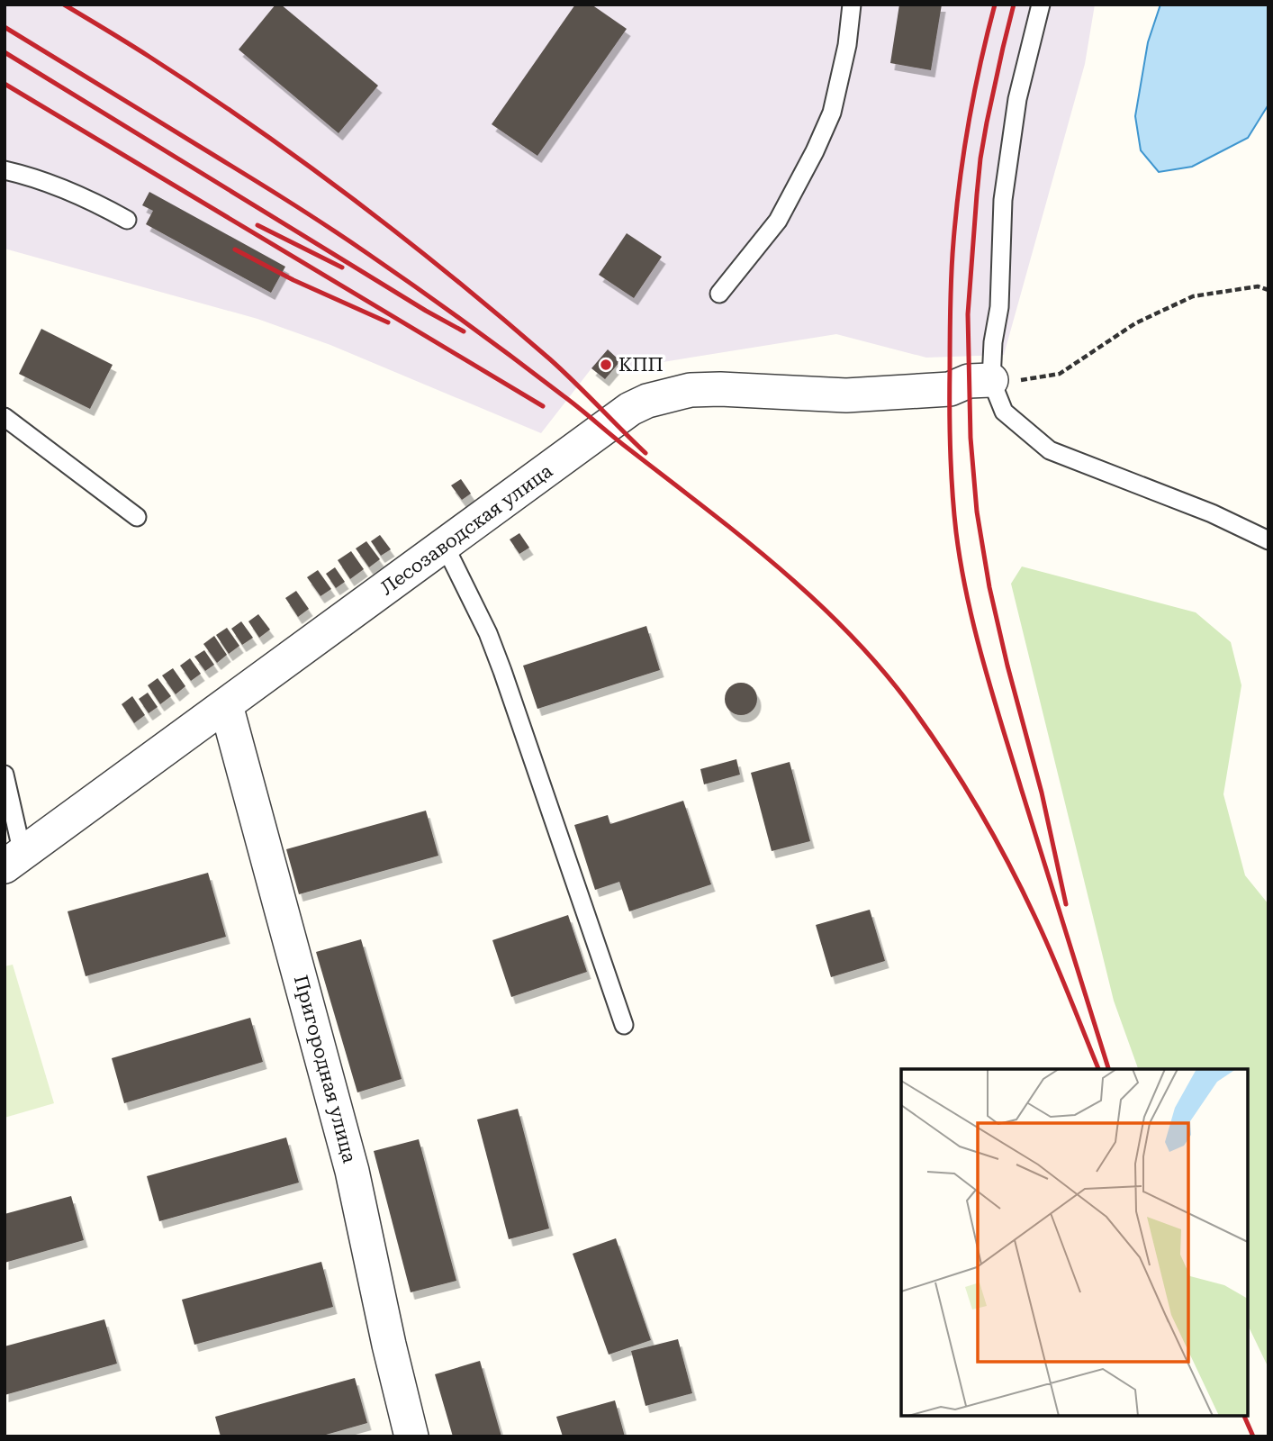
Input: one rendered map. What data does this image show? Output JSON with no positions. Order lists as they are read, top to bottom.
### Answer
{
  "streets": {
    "street": ["Лесозаводская улица", "Пригородная улица"]
  },
  "crossings": [
    ["Лесозаводская улица", "Пригородная улица"]
  ],
  "places": ["КПП"]
}
